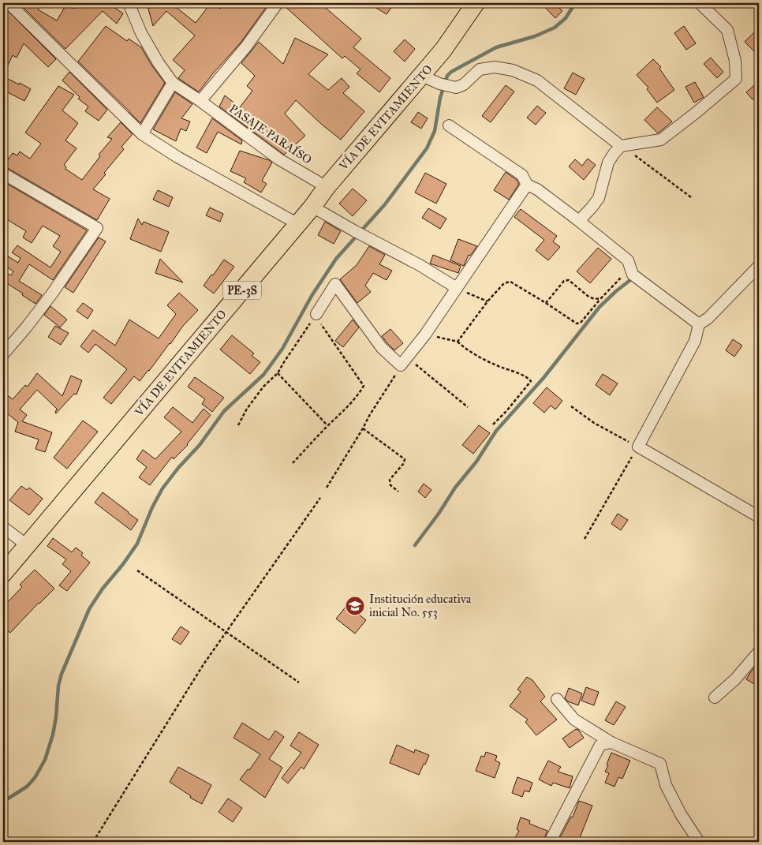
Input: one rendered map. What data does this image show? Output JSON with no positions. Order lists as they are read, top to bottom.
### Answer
{
  "streets": {
    "highway": ["VÍA DE EVITAMIENTO", "PE-3S"],
    "street": ["PASAJE PARAÍSO"]
  },
  "crossings": [
    ["VÍA DE EVITAMIENTO", "PASAJE PARAÍSO"]
  ],
  "places": {
    "school or university": ["Institución educativa inicial No. 553"]
  }
}
